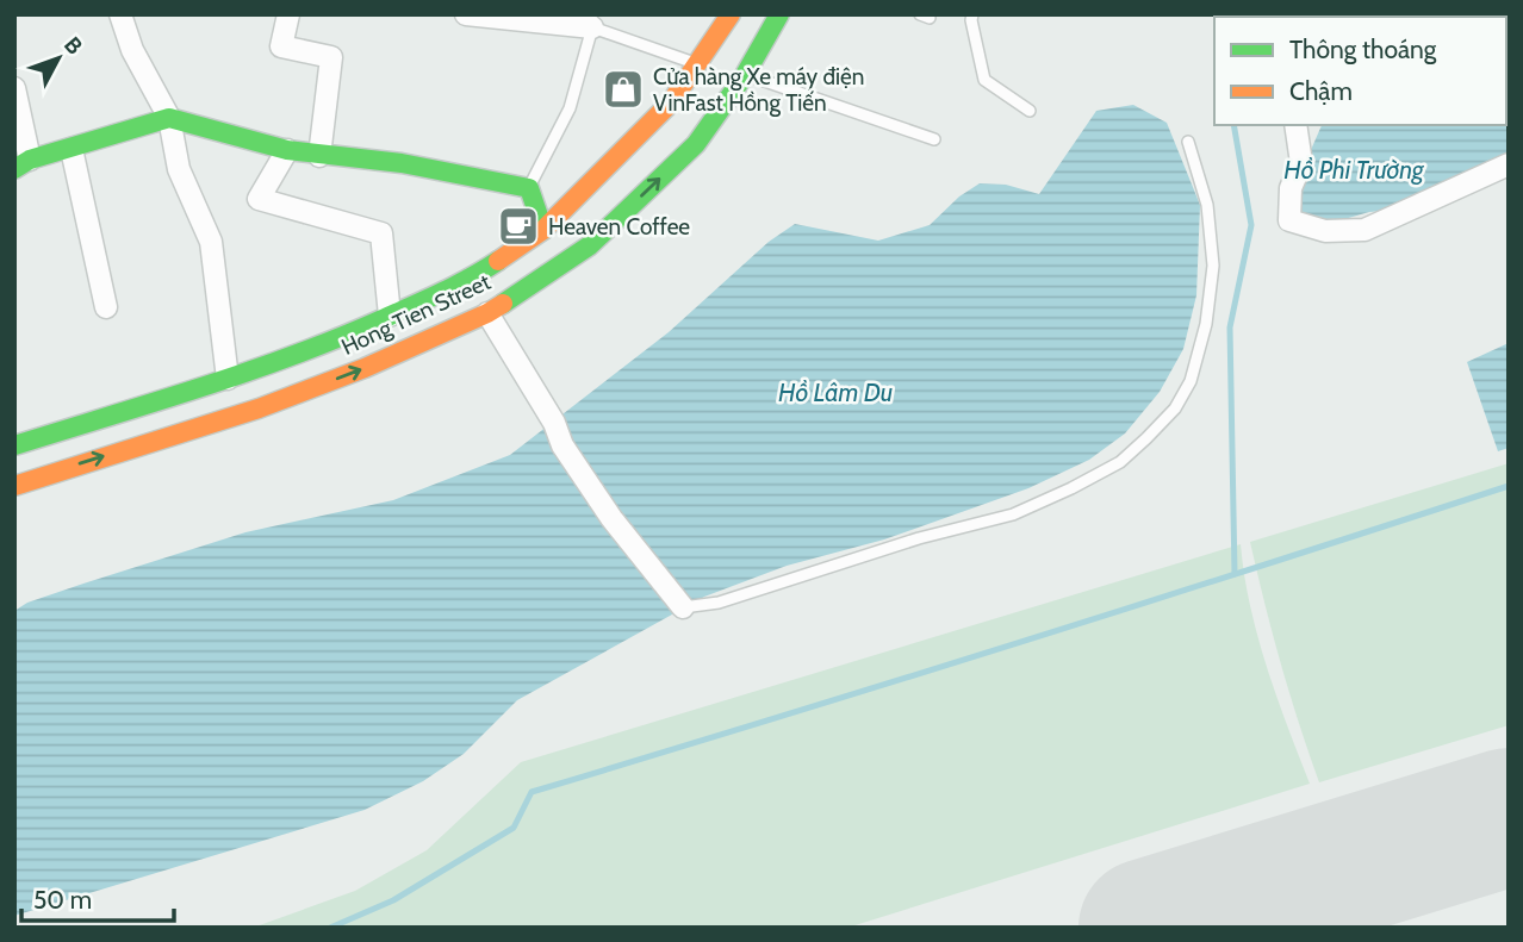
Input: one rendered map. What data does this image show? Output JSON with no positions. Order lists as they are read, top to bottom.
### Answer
{
  "streets": {
    "main road": ["Hong Tien Street"]
  },
  "water": ["Hồ Phi Trường", "Hồ Lâm Du"],
  "places": {
    "shop": ["Cửa hàng Xe máy điện VinFast Hồng Tiến"],
    "cafe": ["Heaven Coffee"]
  },
  "legend": ["Thông thoáng", "Chậm"],
  "scale_bar": "50 m",
  "north": "top right"
}
